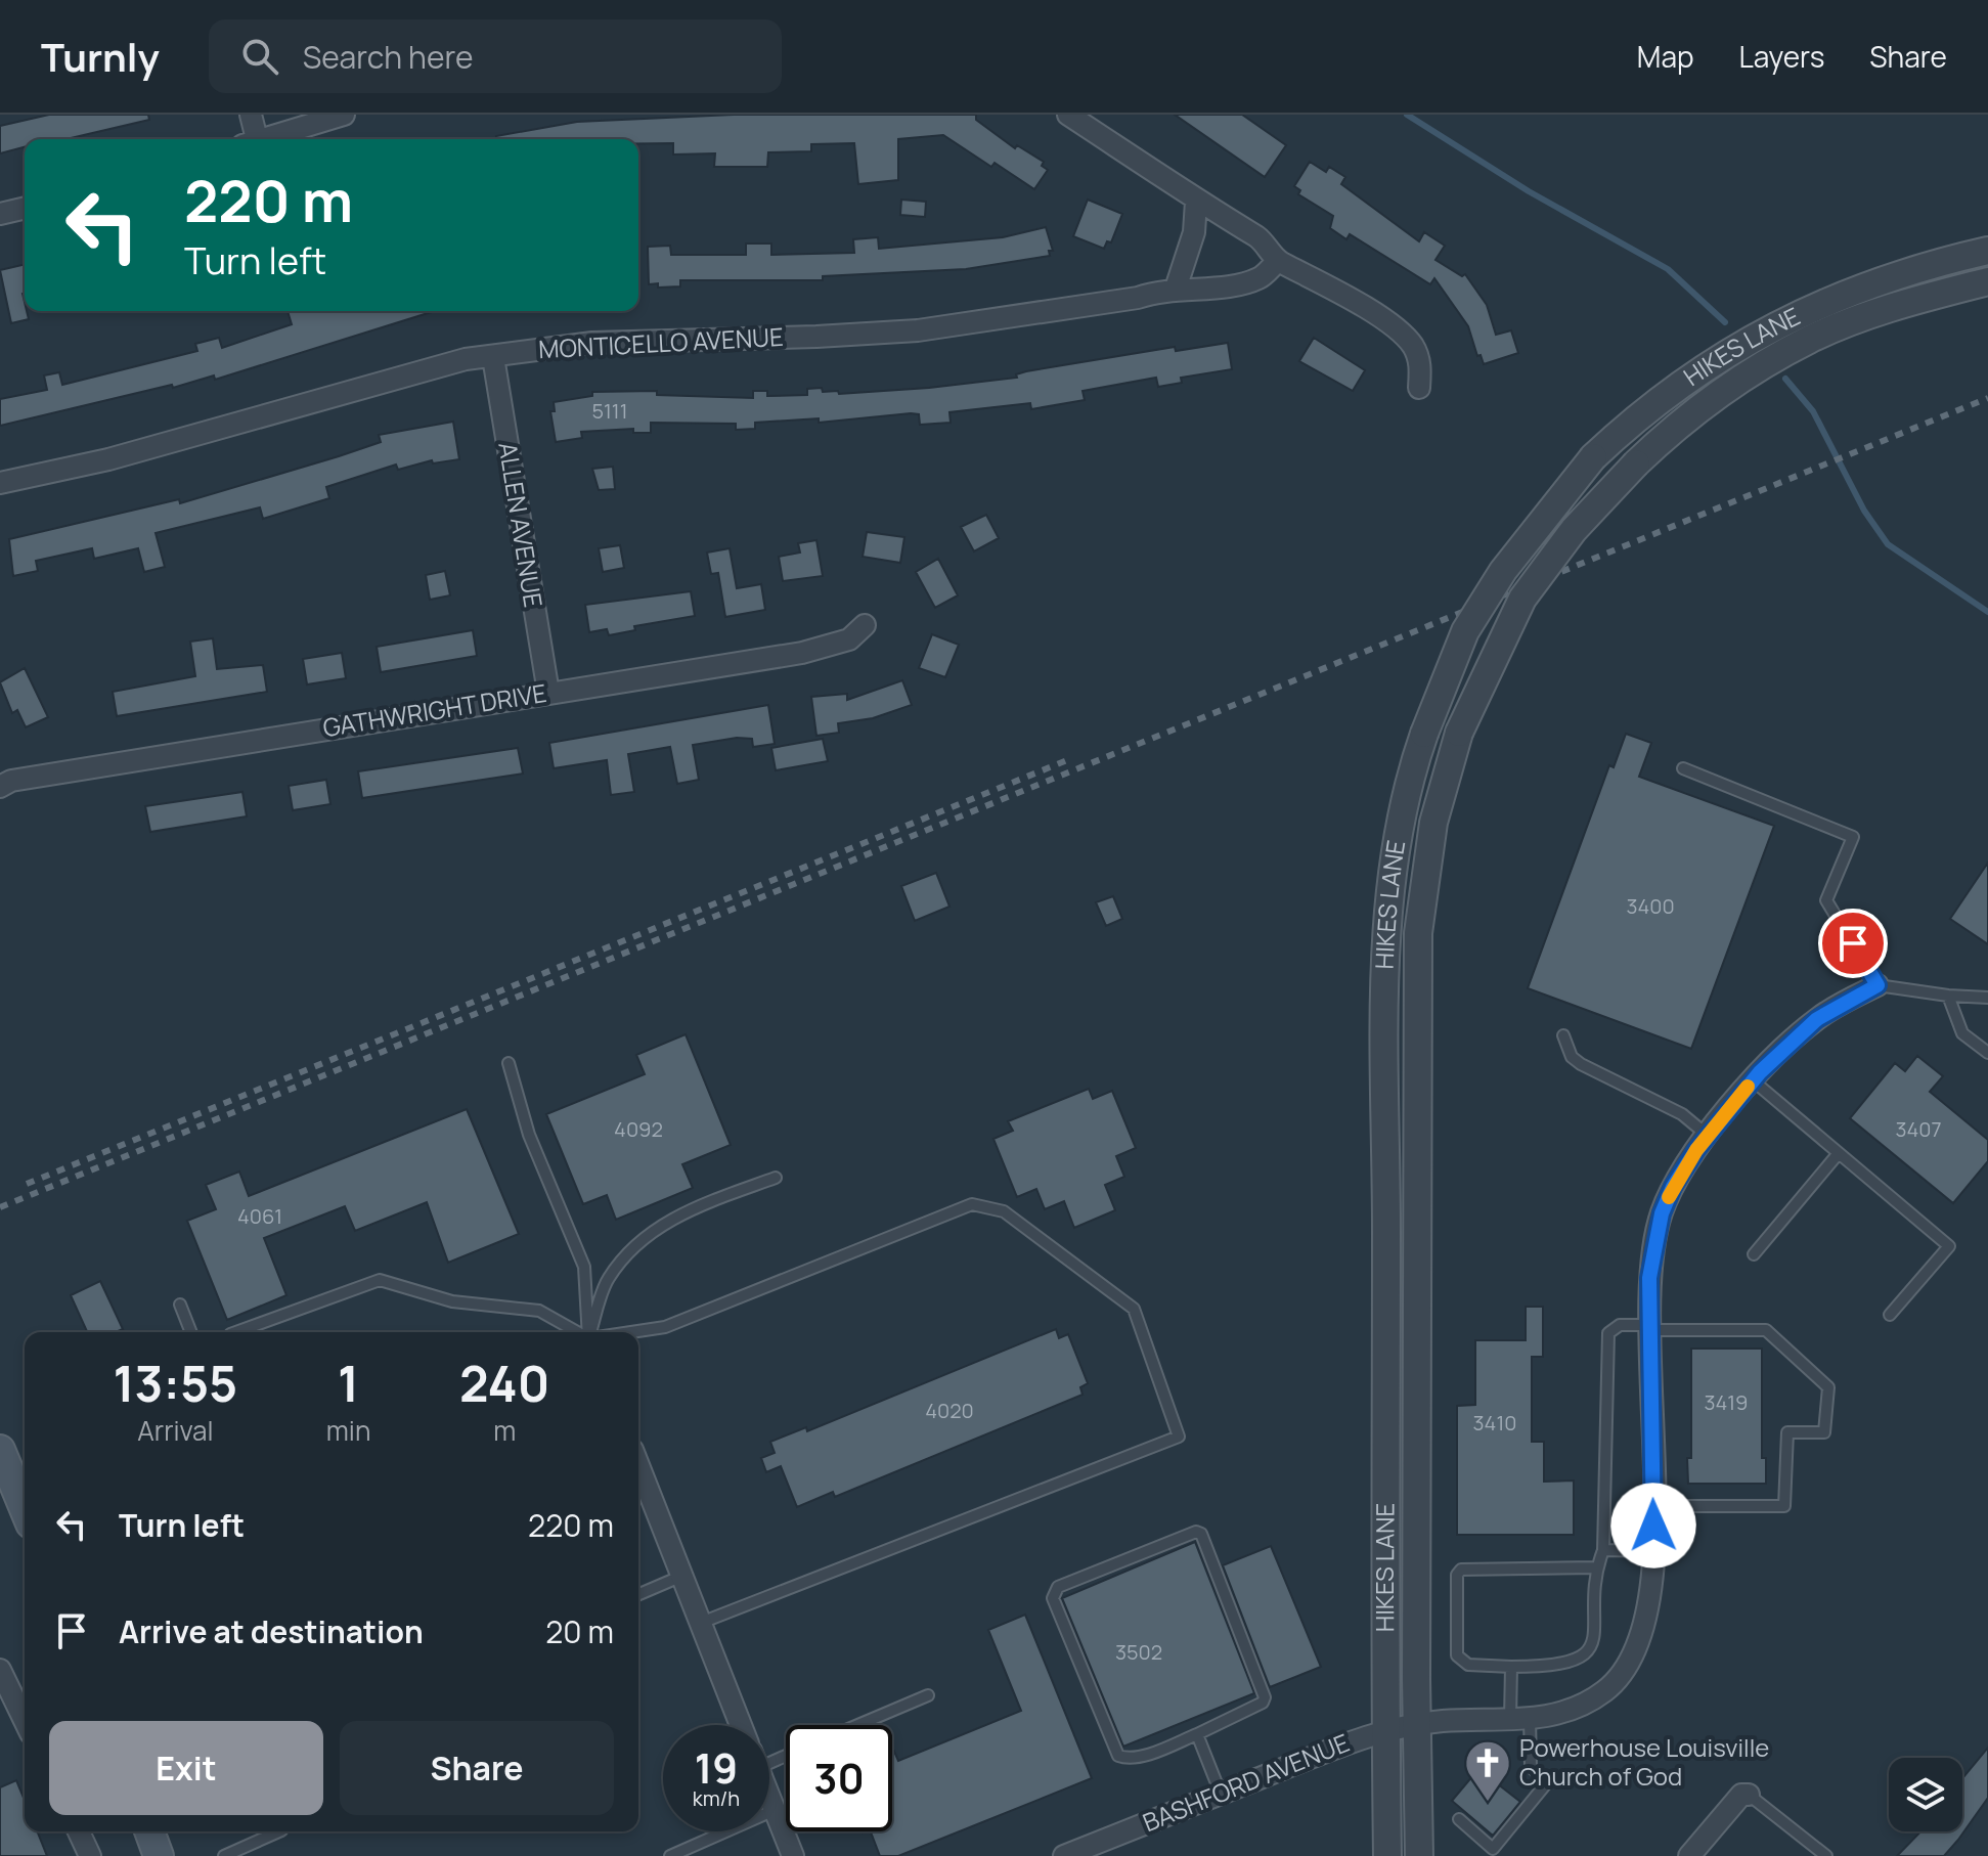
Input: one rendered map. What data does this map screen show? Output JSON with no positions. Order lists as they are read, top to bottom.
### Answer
{
  "streets": {
    "street": [
      "MONTICELLO AVENUE",
      "HIKES LANE",
      "ALLEN AVENUE",
      "GATHWRIGHT DRIVE",
      "BASHFORD AVENUE"
    ]
  },
  "crossings": [
    ["MONTICELLO AVENUE", "ALLEN AVENUE"],
    ["HIKES LANE", "BASHFORD AVENUE"],
    ["ALLEN AVENUE", "GATHWRIGHT DRIVE"]
  ],
  "places": {
    "church": ["Powerhouse Louisville Church of God"]
  },
  "house_numbers": [
    "5111",
    "3400",
    "4092",
    "3407",
    "4061",
    "3419",
    "4020",
    "3410",
    "3502"
  ],
  "page": {
    "header": "Turnly",
    "search": "Search here",
    "nav": ["Map", "Layers", "Share"],
    "turn": ["220 m", "Turn left"],
    "eta": [
      "13:55",
      "Arrival",
      "1",
      "min",
      "240",
      "m"
    ],
    "list": [
      {
        "name": "Turn left",
        "value": "220 m"
      },
      {
        "name": "Arrive at destination",
        "value": "20 m"
      }
    ],
    "buttons": ["Exit", "Share"],
    "speed": "19 km/h",
    "limit": "30"
  }
}
